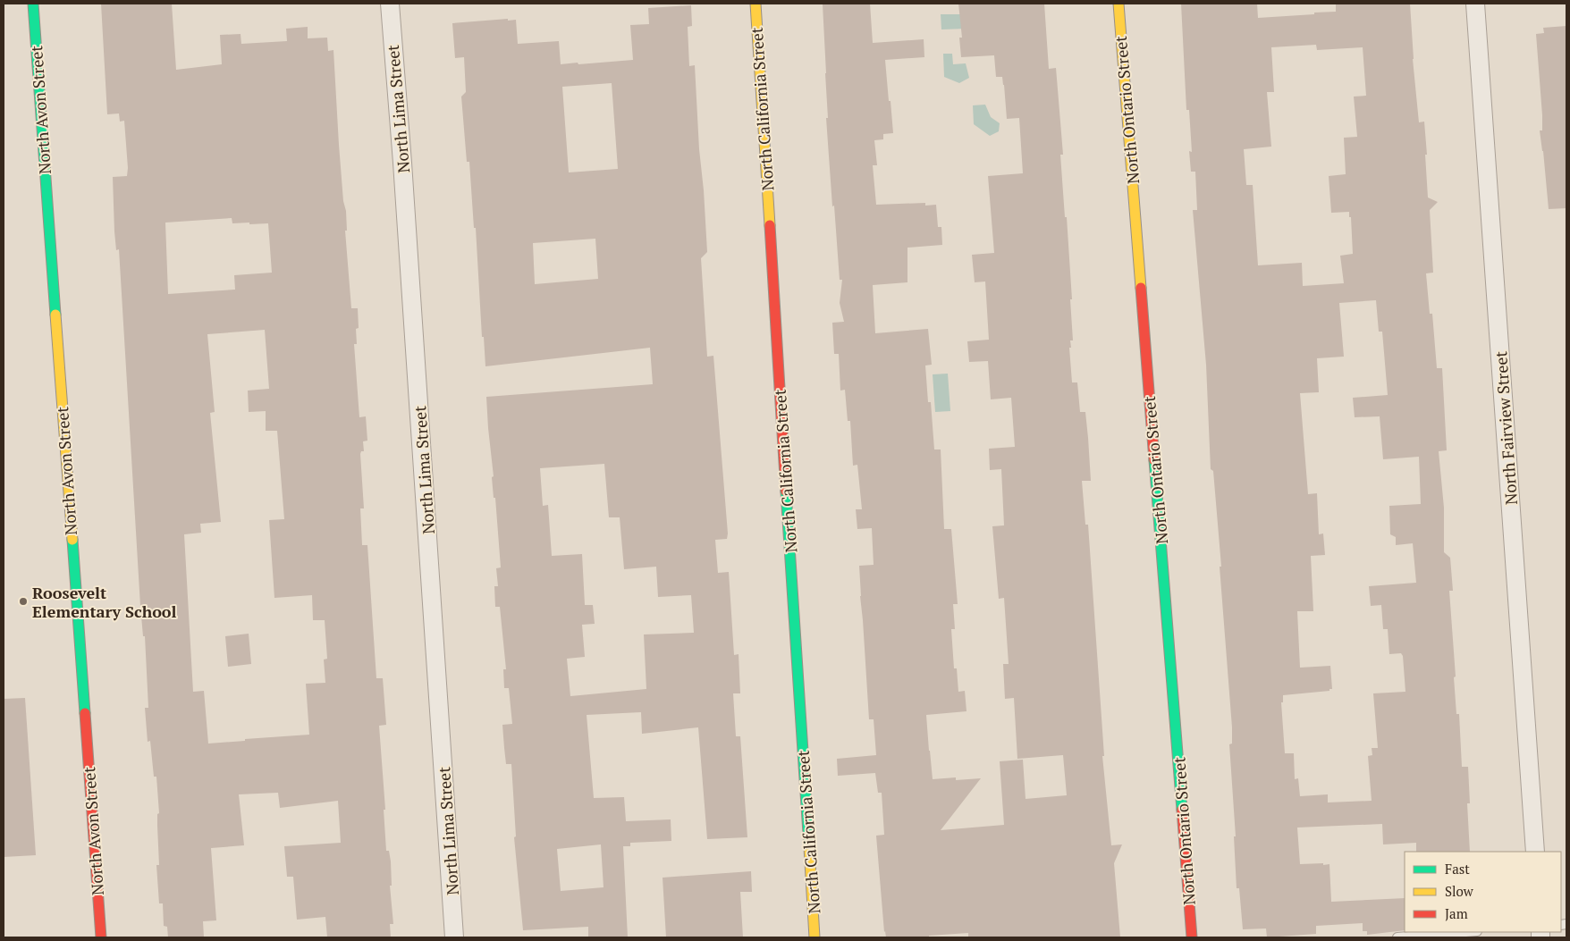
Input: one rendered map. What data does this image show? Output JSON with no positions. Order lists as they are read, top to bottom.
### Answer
{
  "streets": {
    "street": [
      "North Lima Street",
      "North California Street",
      "North Avon Street",
      "North Ontario Street",
      "North Fairview Street"
    ]
  },
  "places": ["Roosevelt Elementary School"],
  "legend": ["Fast", "Slow", "Jam"]
}
